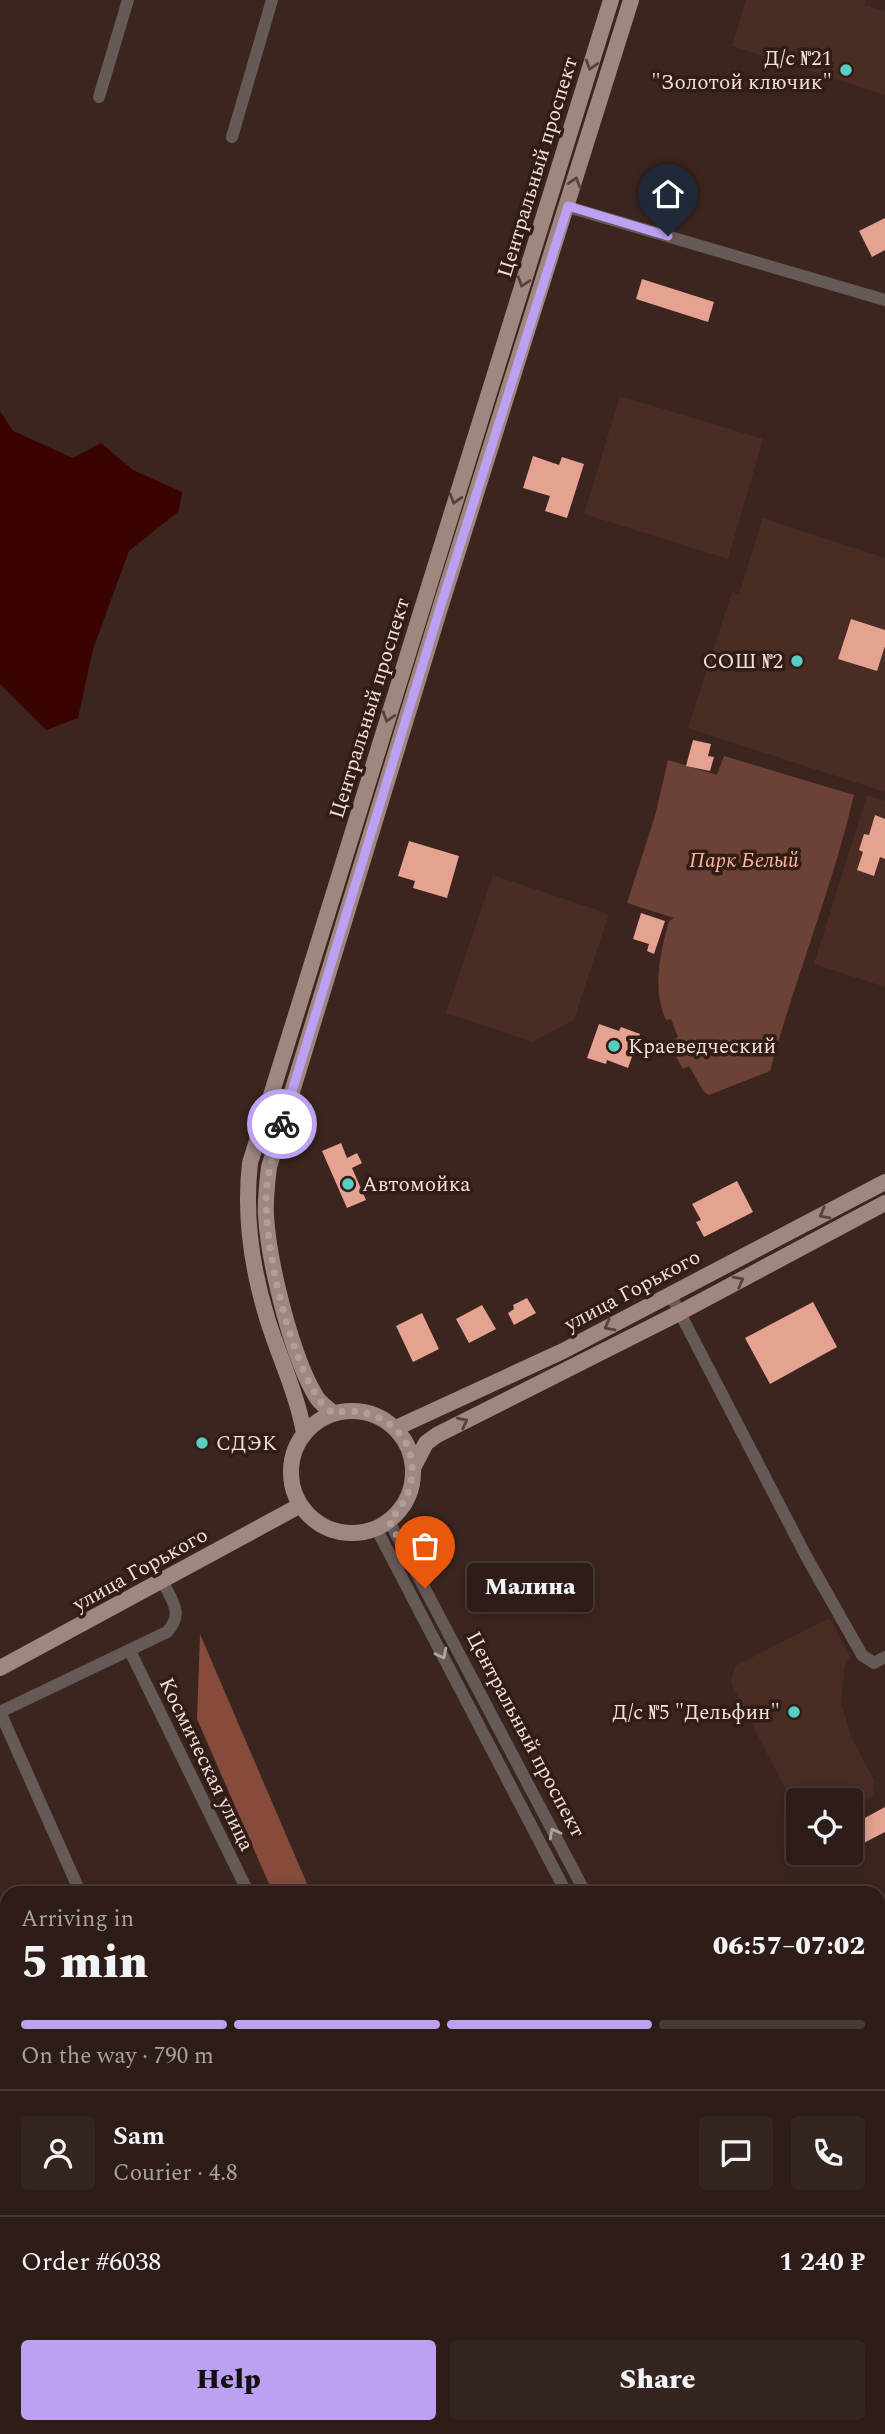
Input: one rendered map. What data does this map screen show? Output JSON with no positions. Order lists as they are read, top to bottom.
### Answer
{
  "streets": {
    "main road": ["Центральный проспект", "улица Горького"],
    "street": ["Космическая улица"]
  },
  "crossings": [
    ["Центральный проспект", "улица Горького"]
  ],
  "parks": ["Парк Белый"],
  "places": [
    "Д/c №21 \"Золотой ключик\"",
    "СОШ №2",
    "Краеведческий",
    "Автомойка",
    "СДЭК",
    "Малина",
    "Д/c №5 \"Дельфин\""
  ],
  "page": {
    "bubble": "Малина",
    "heading": ["5 min", "Arriving in", "06:57–07:02"],
    "panel": [
      "Sam",
      "Courier · 4.8",
      "Order #6038",
      "1 240 ₽"
    ],
    "bar": "On the way · 790 m",
    "buttons": ["Help", "Share"]
  }
}
